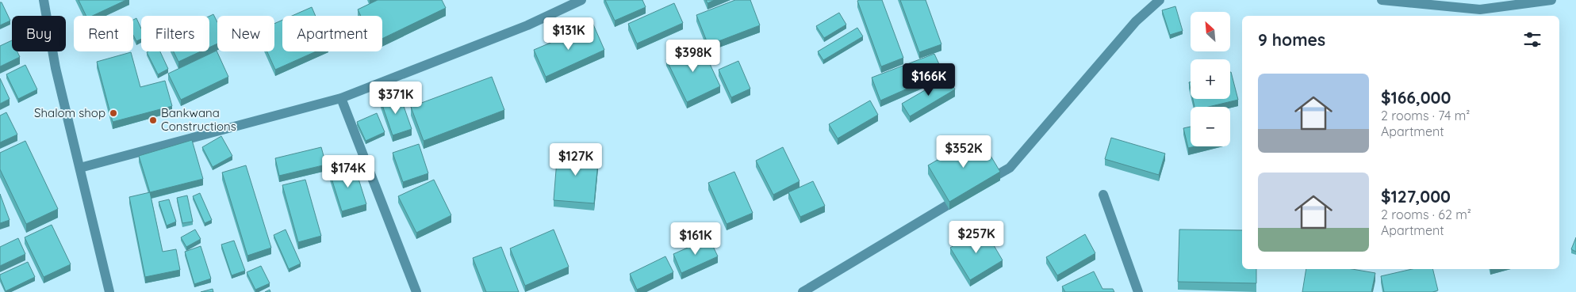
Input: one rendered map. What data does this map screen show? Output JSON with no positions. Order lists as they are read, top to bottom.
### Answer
{
  "places": ["Shalom shop", "Bankwana Constructions"],
  "north": "top left",
  "page": {
    "map_buttons": ["+", "−"],
    "chip": [
      "Buy",
      "Rent",
      "Filters",
      "New",
      "Apartment"
    ],
    "heading": "9 homes",
    "price": [
      "$131K",
      "$398K",
      "$166K",
      "$371K",
      "$352K",
      "$127K",
      "$174K",
      "$257K",
      "$161K"
    ],
    "list": [
      {
        "name": "$166,000",
        "note": "2 rooms · 74 m² · Apartment"
      },
      {
        "name": "$127,000",
        "note": "2 rooms · 62 m² · Apartment"
      }
    ]
  }
}
